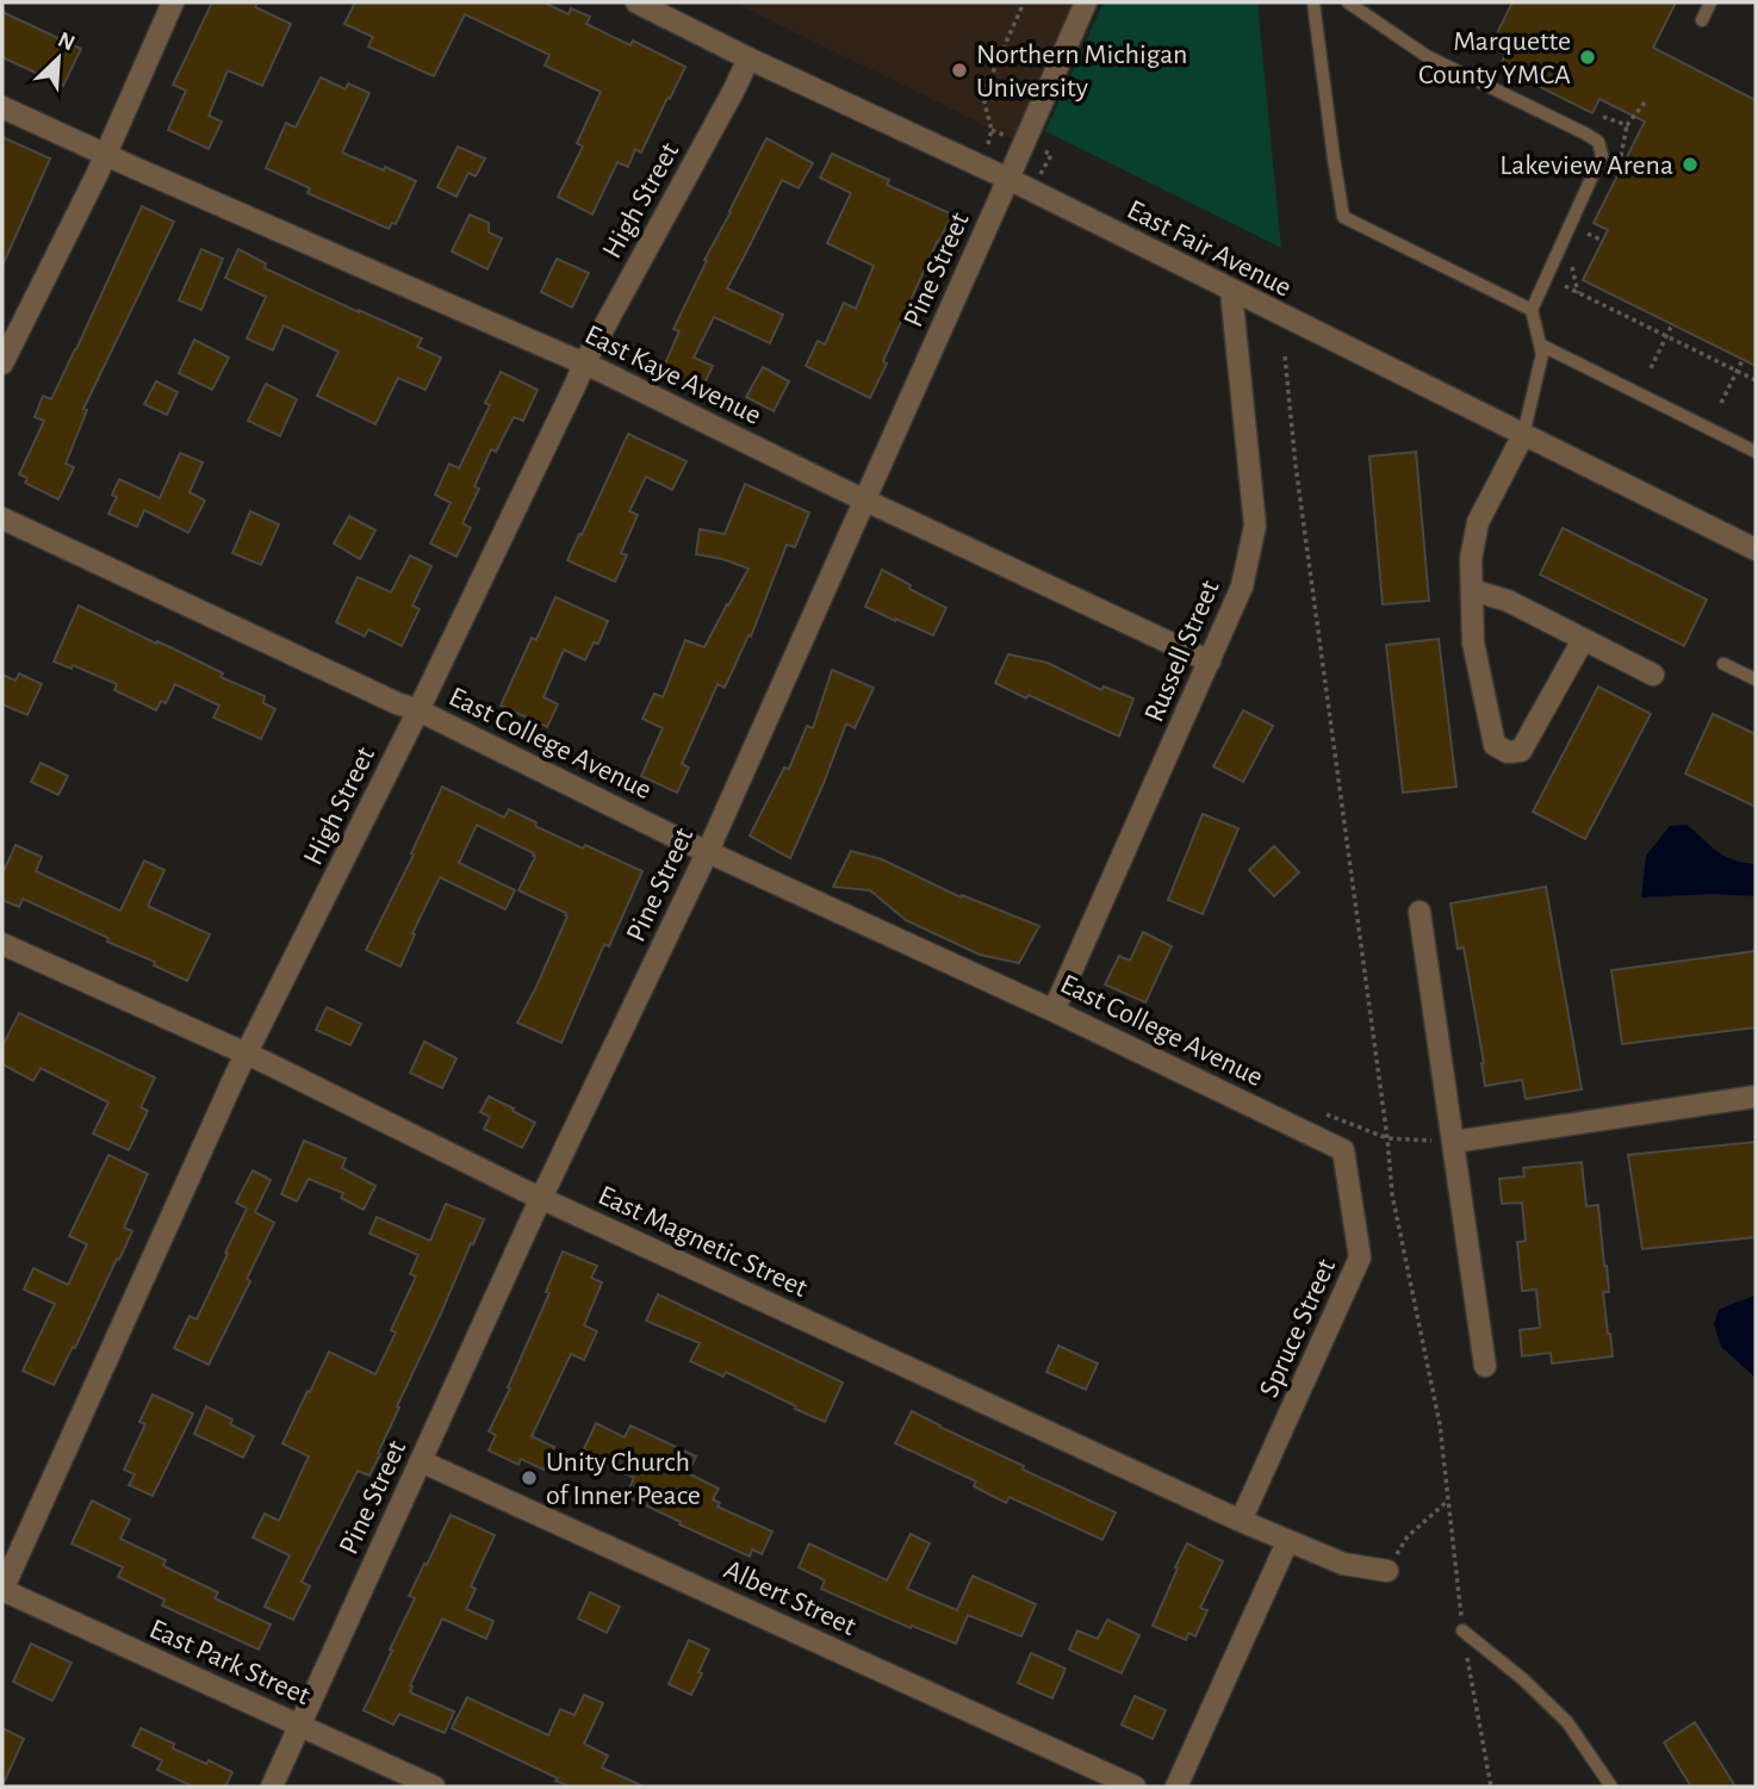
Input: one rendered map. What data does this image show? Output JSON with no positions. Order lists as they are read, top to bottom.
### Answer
{
  "streets": {
    "street": [
      "High Street",
      "East Fair Avenue",
      "Pine Street",
      "East Kaye Avenue",
      "Russell Street",
      "East College Avenue",
      "East Magnetic Street",
      "Spruce Street",
      "Albert Street",
      "East Park Street"
    ]
  },
  "crossings": [
    ["High Street", "East Fair Avenue"],
    ["High Street", "East Kaye Avenue"],
    ["High Street", "East College Avenue"],
    ["High Street", "East Magnetic Street"],
    ["High Street", "East Park Street"],
    ["East Fair Avenue", "Pine Street"],
    ["East Fair Avenue", "Russell Street"],
    ["Pine Street", "East Kaye Avenue"],
    ["Pine Street", "East College Avenue"],
    ["Pine Street", "East Magnetic Street"],
    ["Pine Street", "Albert Street"],
    ["Pine Street", "East Park Street"],
    ["East Kaye Avenue", "Russell Street"],
    ["Russell Street", "East College Avenue"],
    ["East College Avenue", "Spruce Street"],
    ["East Magnetic Street", "Spruce Street"]
  ],
  "places": [
    "Marquette County YMCA",
    "Northern Michigan University",
    "Lakeview Arena",
    "Unity Church of Inner Peace"
  ],
  "north": "top right"
}
